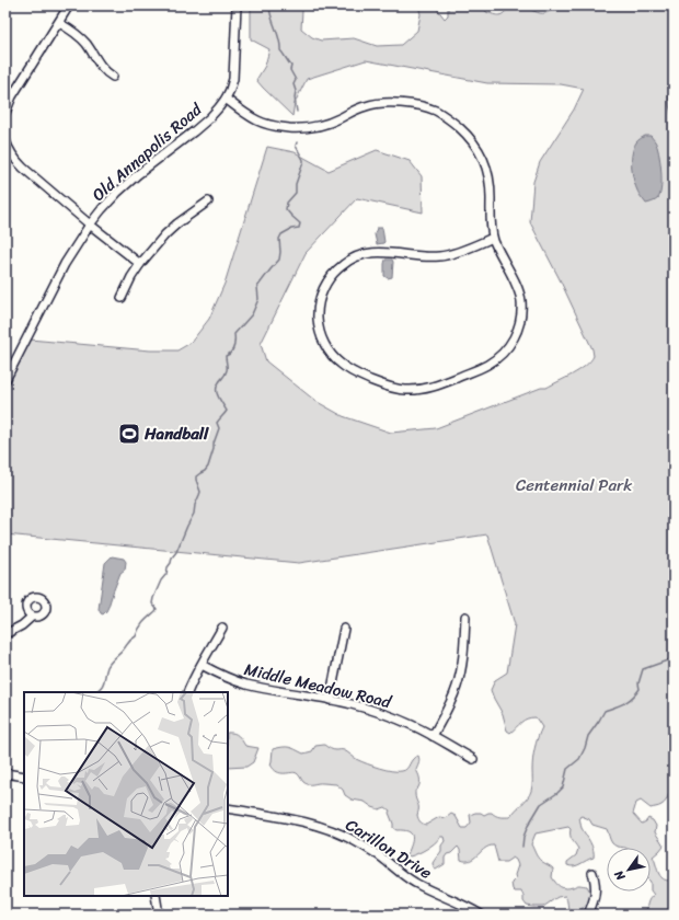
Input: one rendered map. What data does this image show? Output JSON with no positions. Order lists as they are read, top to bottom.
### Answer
{
  "streets": {
    "street": ["Old Annapolis Road", "Middle Meadow Road", "Carillon Drive"]
  },
  "parks": ["Centennial Park"],
  "places": {
    "sports": ["Handball"]
  },
  "north": "bottom left"
}
